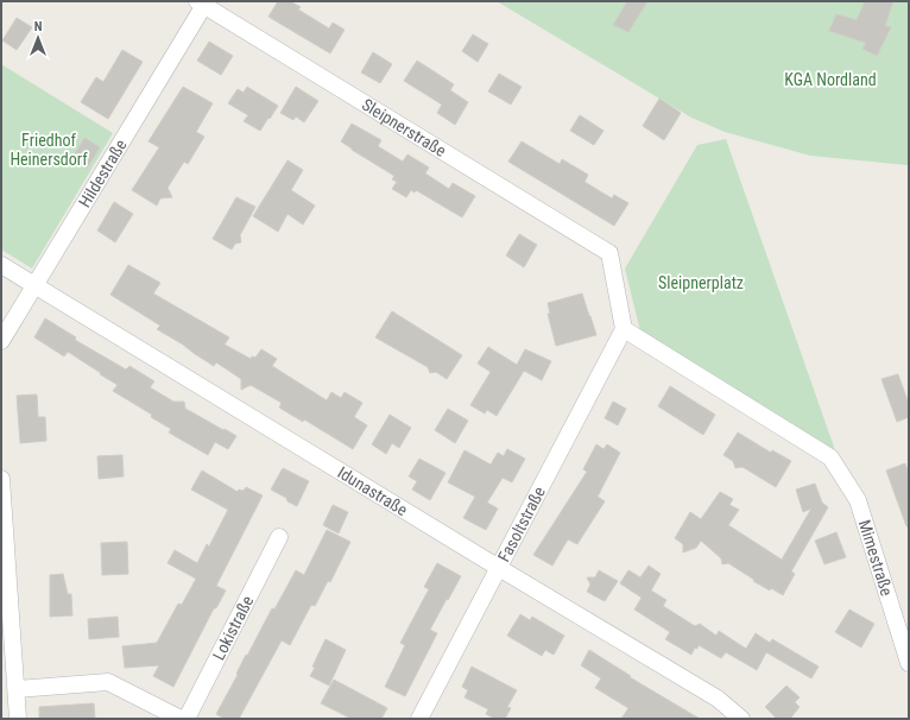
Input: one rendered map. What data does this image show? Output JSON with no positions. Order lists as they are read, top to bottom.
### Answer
{
  "streets": {
    "street": [
      "Sleipnerstraße",
      "Hildestraße",
      "Idunastraße",
      "Fasoltstraße",
      "Mimestraße",
      "Lokistraße"
    ]
  },
  "crossings": [
    ["Sleipnerstraße", "Hildestraße"],
    ["Sleipnerstraße", "Fasoltstraße"],
    ["Sleipnerstraße", "Mimestraße"],
    ["Hildestraße", "Idunastraße"],
    ["Idunastraße", "Fasoltstraße"],
    ["Fasoltstraße", "Mimestraße"]
  ],
  "parks": ["KGA Nordland", "Friedhof Heinersdorf", "Sleipnerplatz"],
  "north": "top"
}
